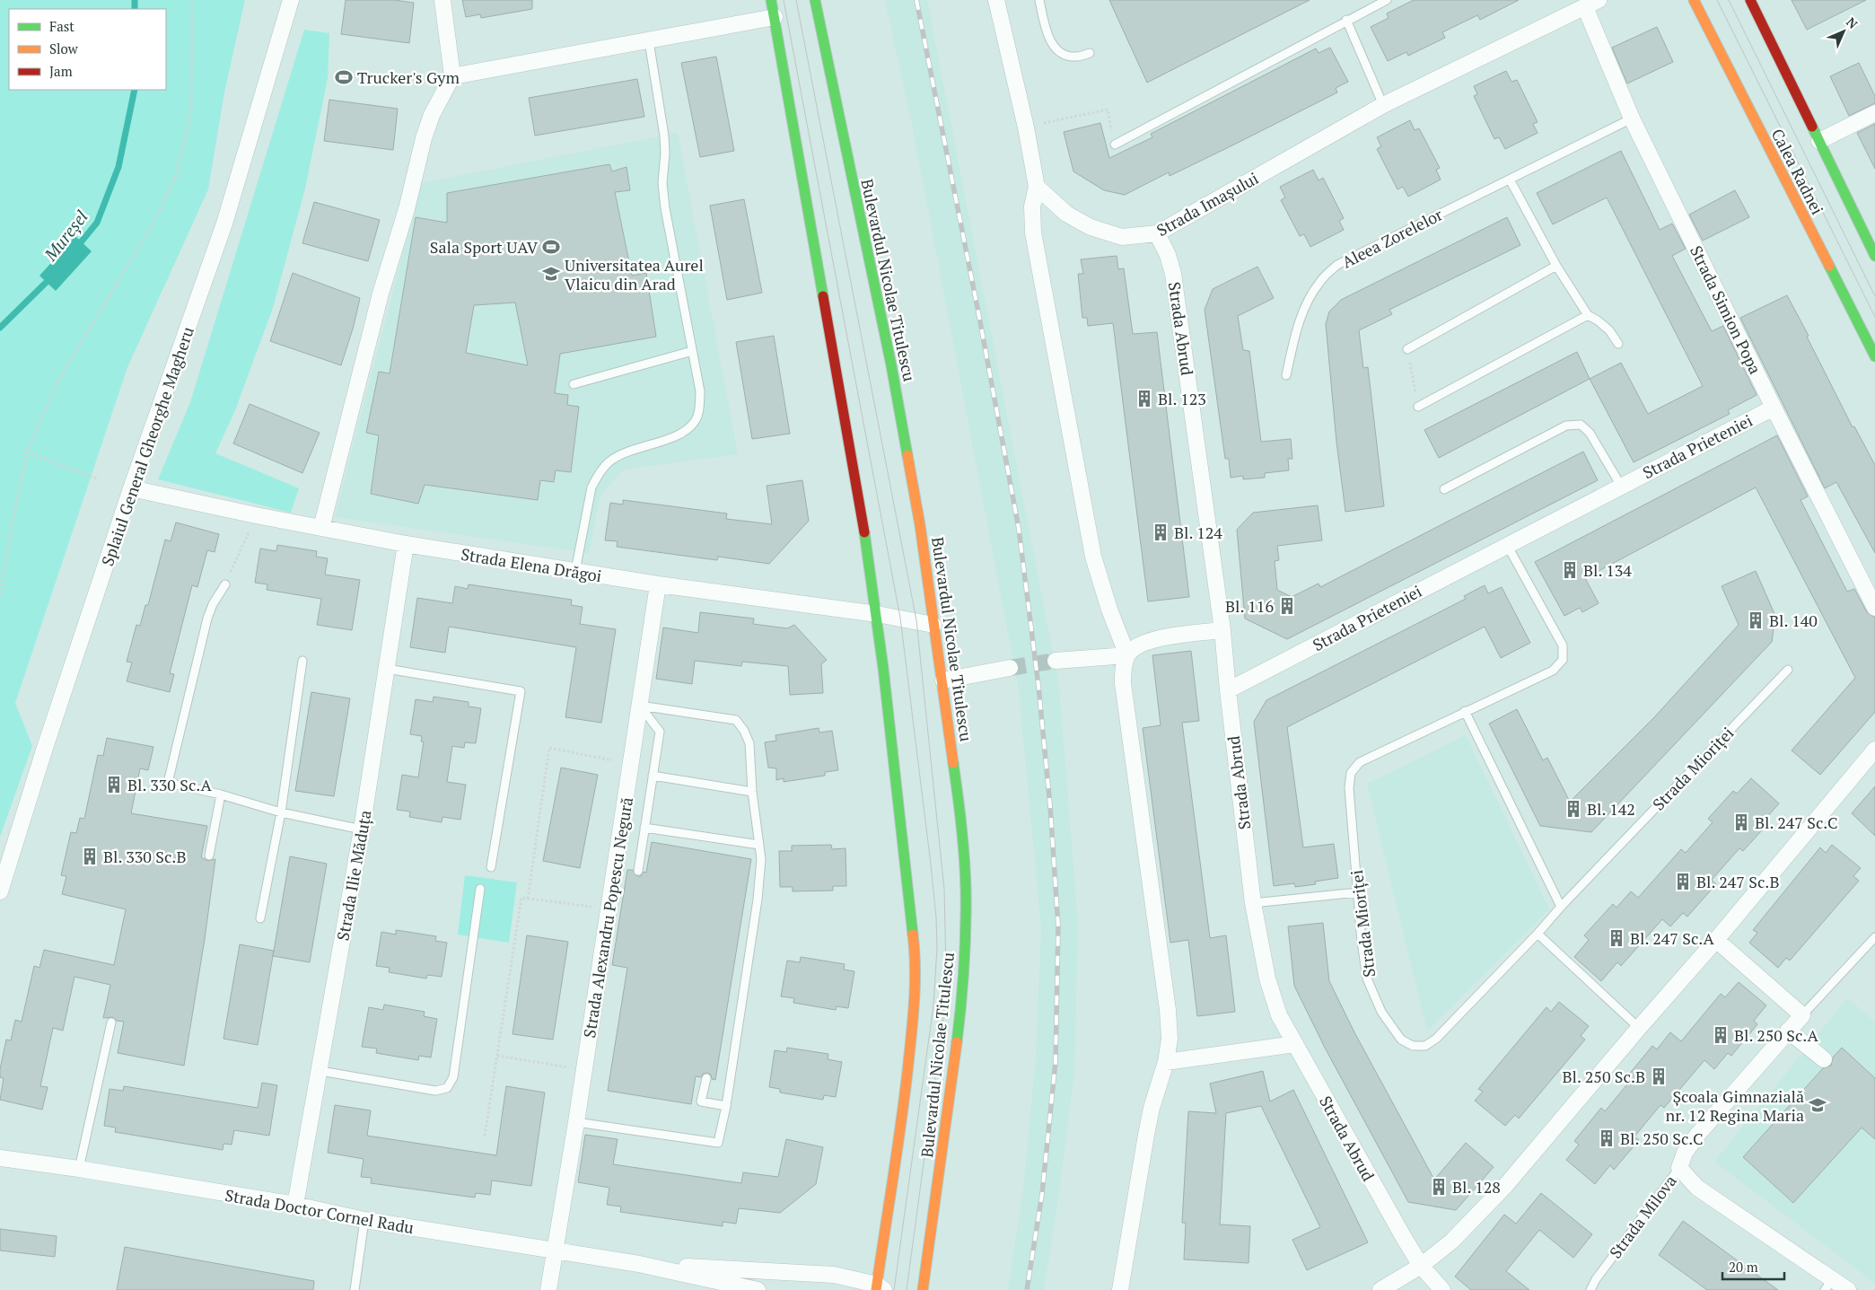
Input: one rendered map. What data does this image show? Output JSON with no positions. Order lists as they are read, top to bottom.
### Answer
{
  "streets": {
    "main road": ["Calea Radnei", "Bulevardul Nicolae Titulescu"],
    "street": [
      "Strada Imașului",
      "Strada Simion Popa",
      "Strada Abrud",
      "Splaiul General Gheorghe Magheru",
      "Strada Prieteniei",
      "Strada Elena Drăgoi",
      "Strada Ilie Măduța",
      "Strada Alexandru Popescu Negură",
      "Strada Doctor Cornel Radu",
      "Strada Milova"
    ],
    "lane": ["Aleea Zorelelor", "Strada Mioriței"]
  },
  "crossings": [
    ["Strada Imașului", "Strada Simion Popa"],
    ["Strada Imașului", "Strada Abrud"],
    ["Aleea Zorelelor", "Strada Simion Popa"],
    ["Bulevardul Nicolae Titulescu", "Strada Elena Drăgoi"],
    ["Bulevardul Nicolae Titulescu", "Strada Doctor Cornel Radu"],
    ["Strada Simion Popa", "Strada Prieteniei"],
    ["Strada Abrud", "Strada Prieteniei"],
    ["Splaiul General Gheorghe Magheru", "Strada Elena Drăgoi"],
    ["Strada Prieteniei", "Strada Mioriței"],
    ["Strada Elena Drăgoi", "Strada Ilie Măduța"],
    ["Strada Elena Drăgoi", "Strada Alexandru Popescu Negură"],
    ["Strada Ilie Măduța", "Strada Doctor Cornel Radu"],
    ["Strada Alexandru Popescu Negură", "Strada Doctor Cornel Radu"]
  ],
  "water": ["Mureșel"],
  "places": {
    "sports": ["Trucker's Gym", "Sala Sport UAV"],
    "school or university": ["Universitatea Aurel Vlaicu din Arad", "Școala Gimnazială nr. 12 Regina Maria"],
    "building": [
      "Bl. 123",
      "Bl. 124",
      "Bl. 134",
      "Bl. 116",
      "Bl. 140",
      "Bl. 330 Sc.A",
      "Bl. 142",
      "Bl. 247 Sc.C",
      "Bl. 330 Sc.B",
      "Bl. 247 Sc.B",
      "Bl. 247 Sc.A",
      "Bl. 250 Sc.A",
      "Bl. 250 Sc.B",
      "Bl. 250 Sc.C",
      "Bl. 128"
    ]
  },
  "legend": ["Fast", "Slow", "Jam"],
  "scale_bar": "20 m",
  "north": "top right"
}
